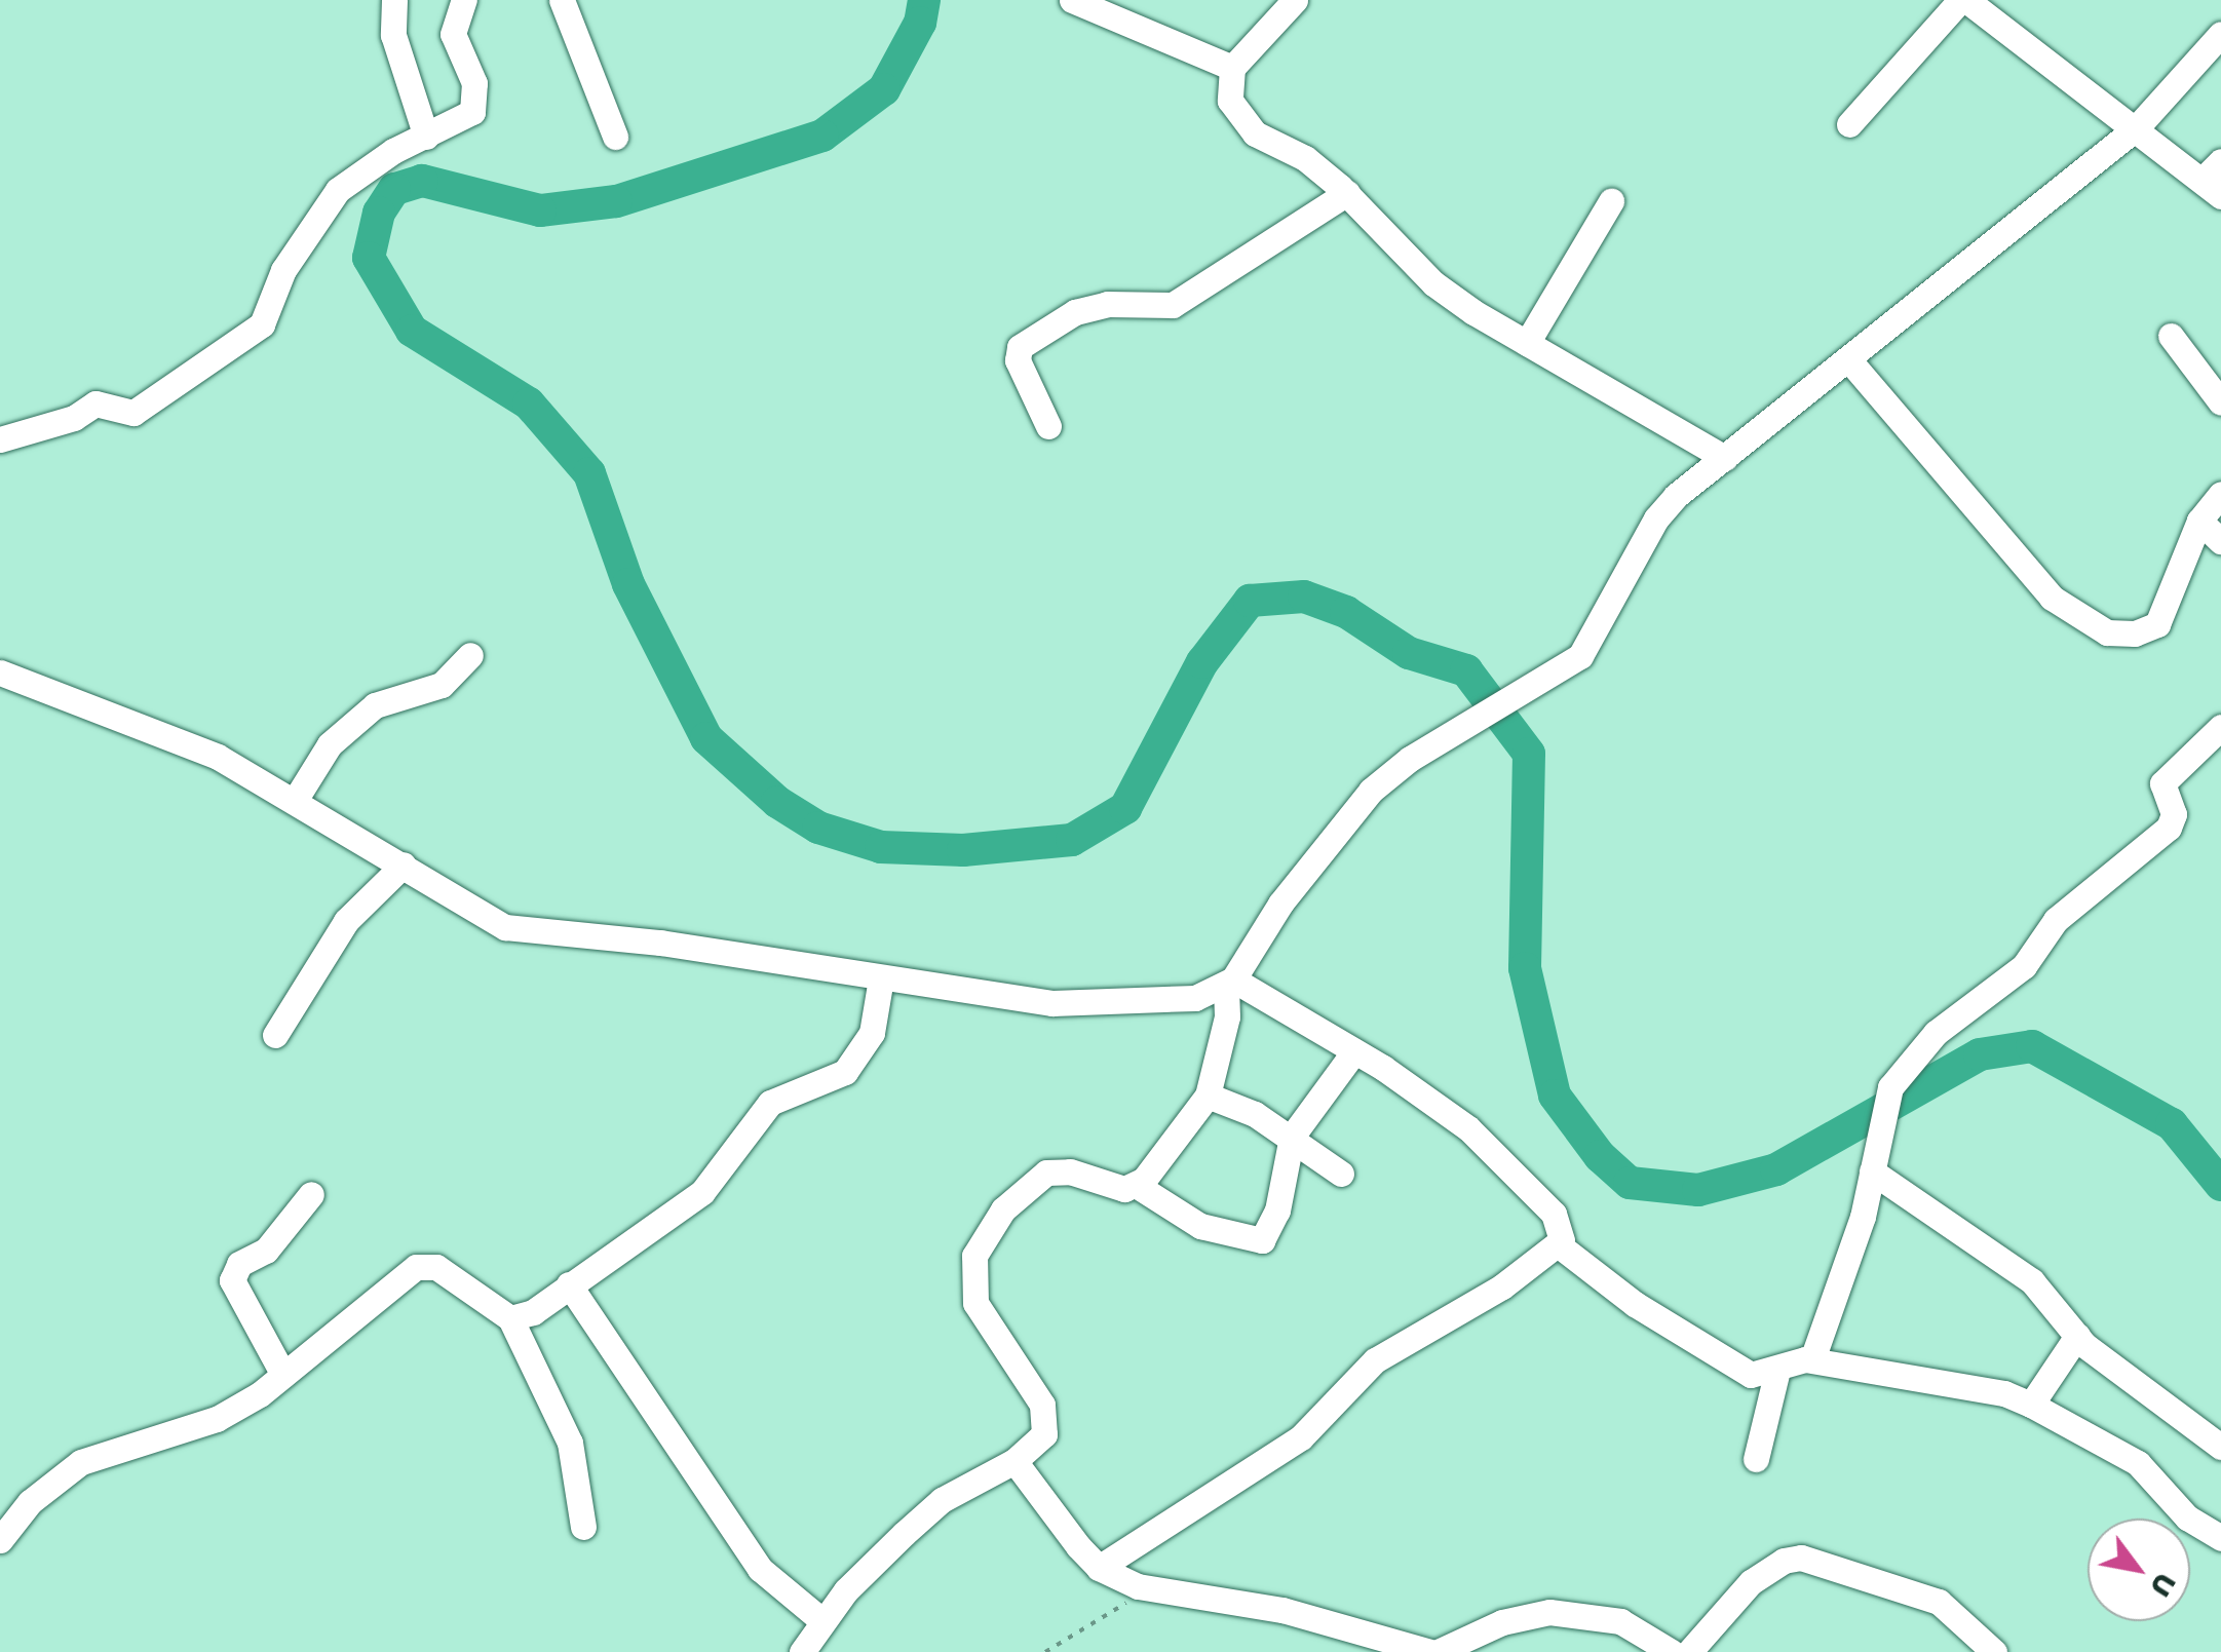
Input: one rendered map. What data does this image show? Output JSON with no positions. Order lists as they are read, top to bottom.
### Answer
{
  "north": "bottom right"
}
